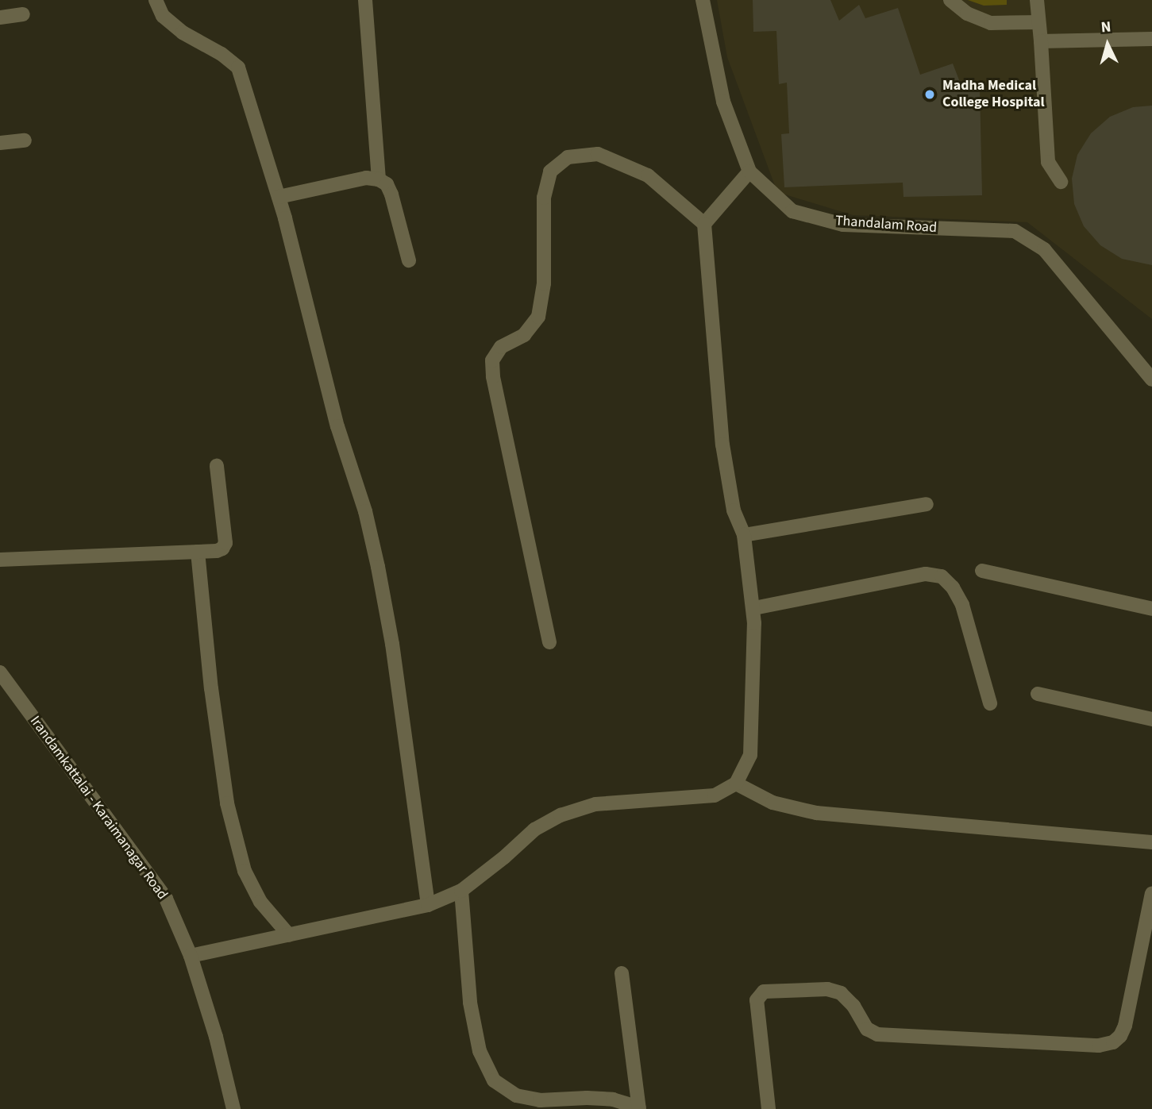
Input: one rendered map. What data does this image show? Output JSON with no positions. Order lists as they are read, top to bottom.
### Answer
{
  "streets": {
    "street": ["Thandalam Road", "Irandamkattalai - Karaimanagar Road"]
  },
  "places": ["Madha Medical College Hospital"],
  "north": "top"
}
